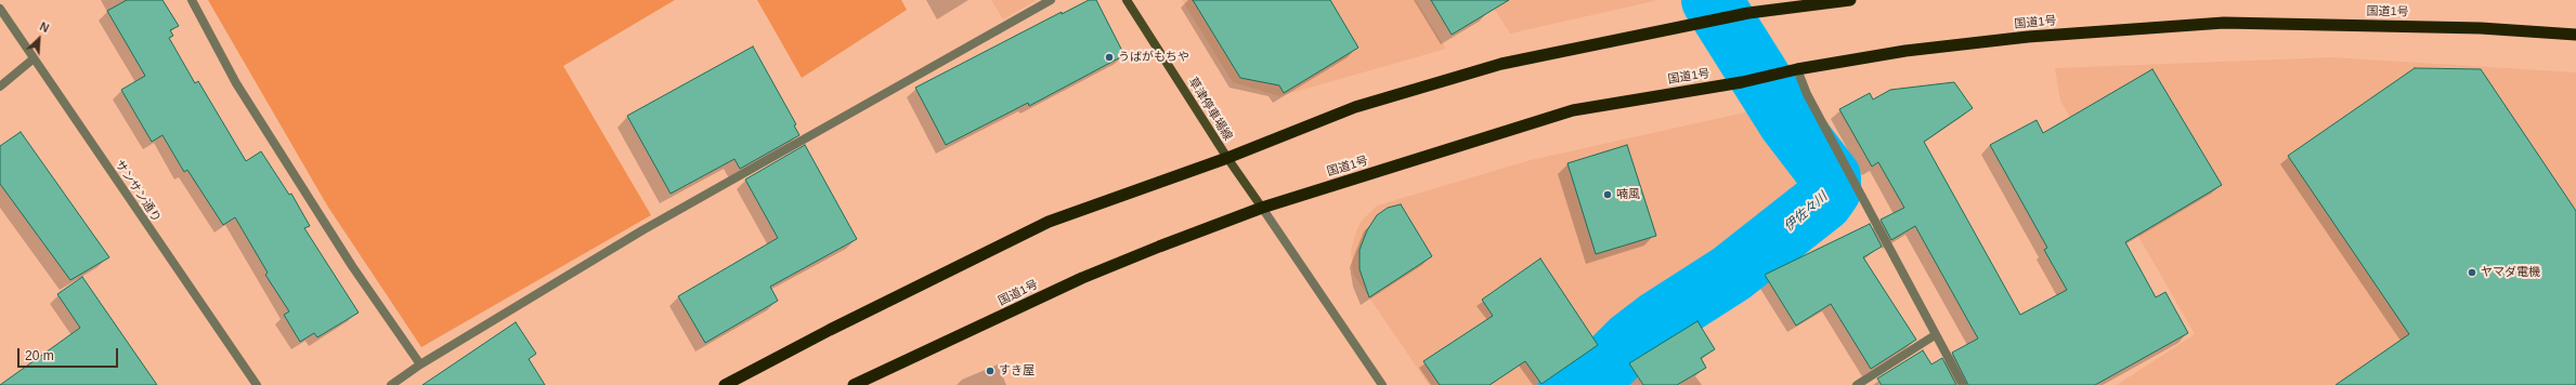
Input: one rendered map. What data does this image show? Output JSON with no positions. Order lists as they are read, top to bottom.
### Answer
{
  "streets": {
    "highway": ["国道1号"],
    "main road": ["草津停車場線"],
    "street": ["サンサン通り"]
  },
  "crossings": [
    ["国道1号", "草津停車場線"]
  ],
  "water": ["伊佐々川"],
  "places": [
    "うばがもちや",
    "喃風",
    "ヤマダ電機",
    "すき屋"
  ],
  "scale_bar": "20 m",
  "north": "top right"
}
